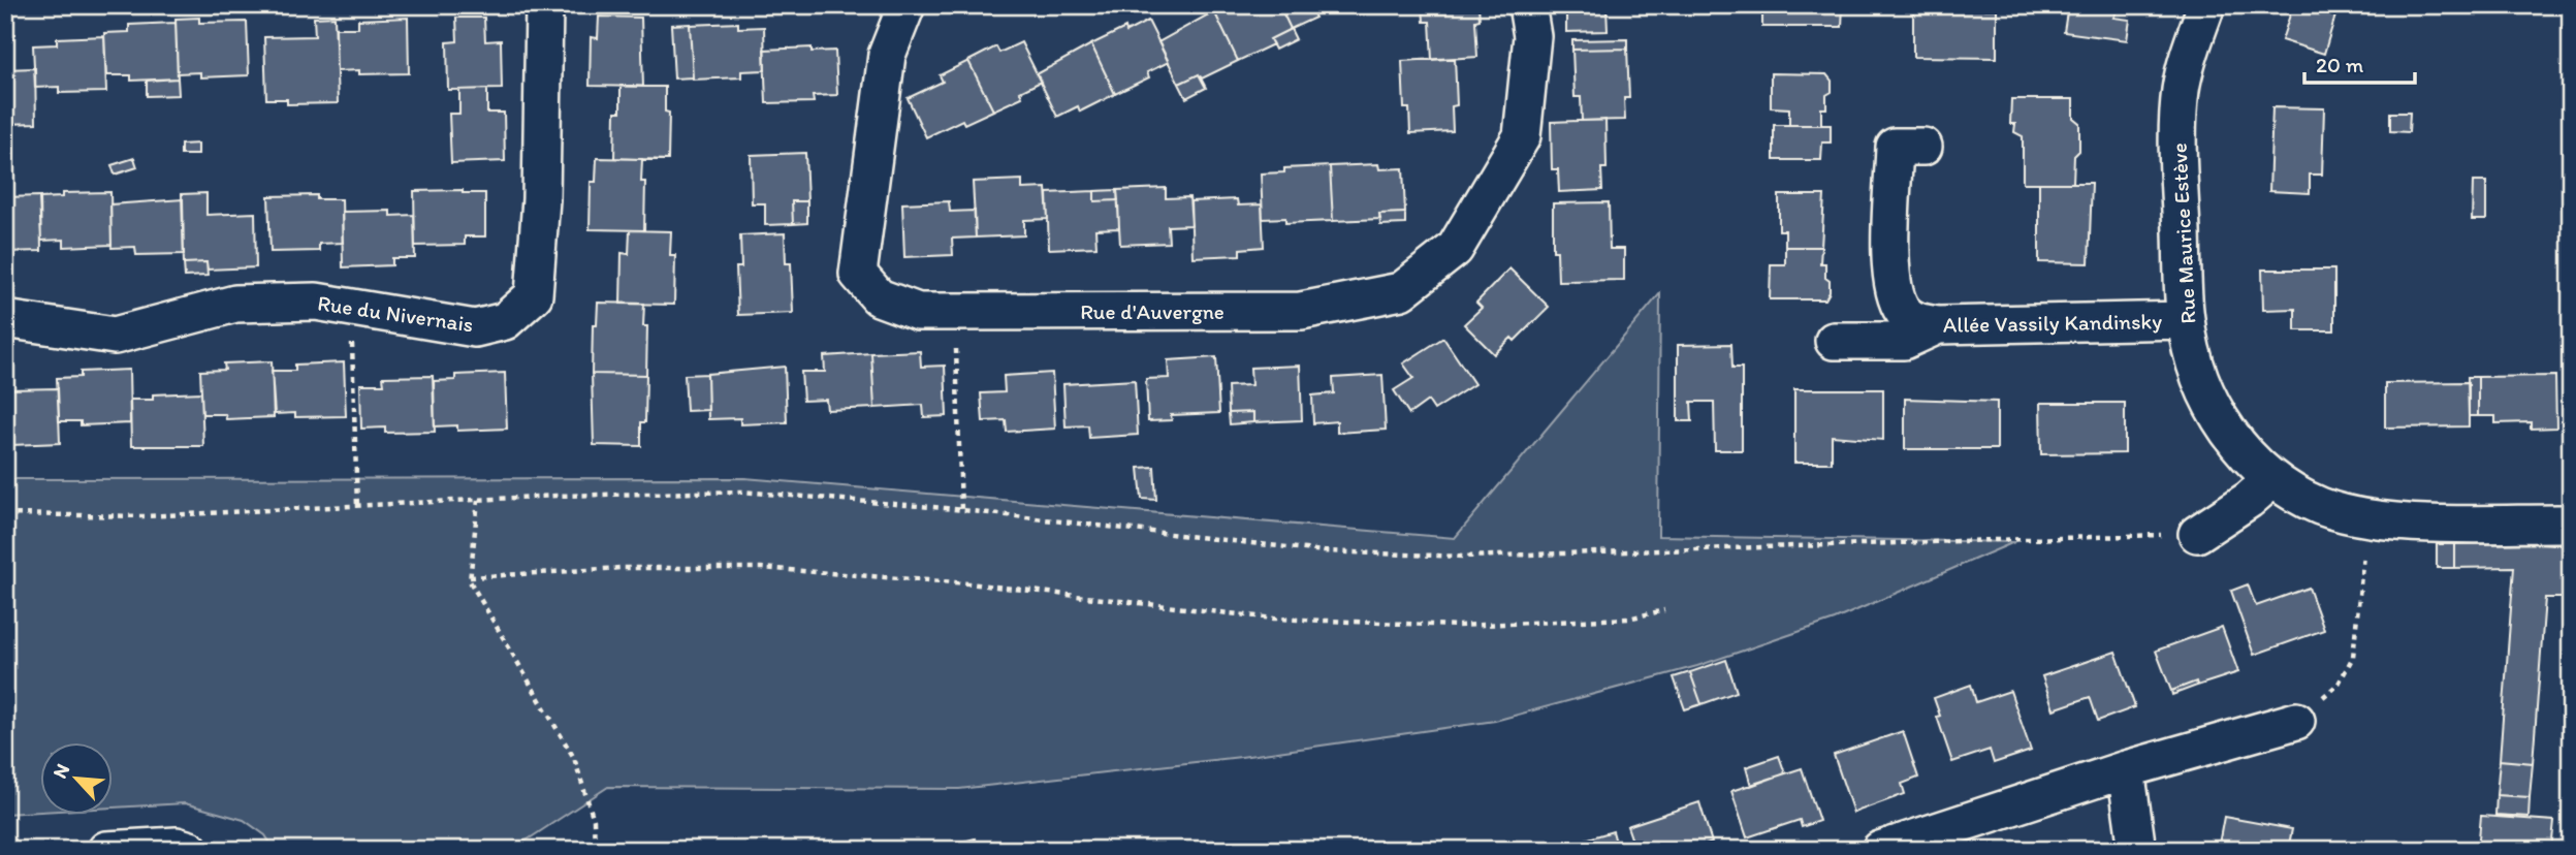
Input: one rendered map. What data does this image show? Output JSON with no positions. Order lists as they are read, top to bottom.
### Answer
{
  "streets": {
    "street": [
      "Rue Maurice Estève",
      "Rue d'Auvergne",
      "Rue du Nivernais",
      "Allée Vassily Kandinsky"
    ]
  },
  "crossings": [
    ["Rue Maurice Estève", "Allée Vassily Kandinsky"]
  ],
  "scale_bar": "20 m",
  "north": "top left"
}
